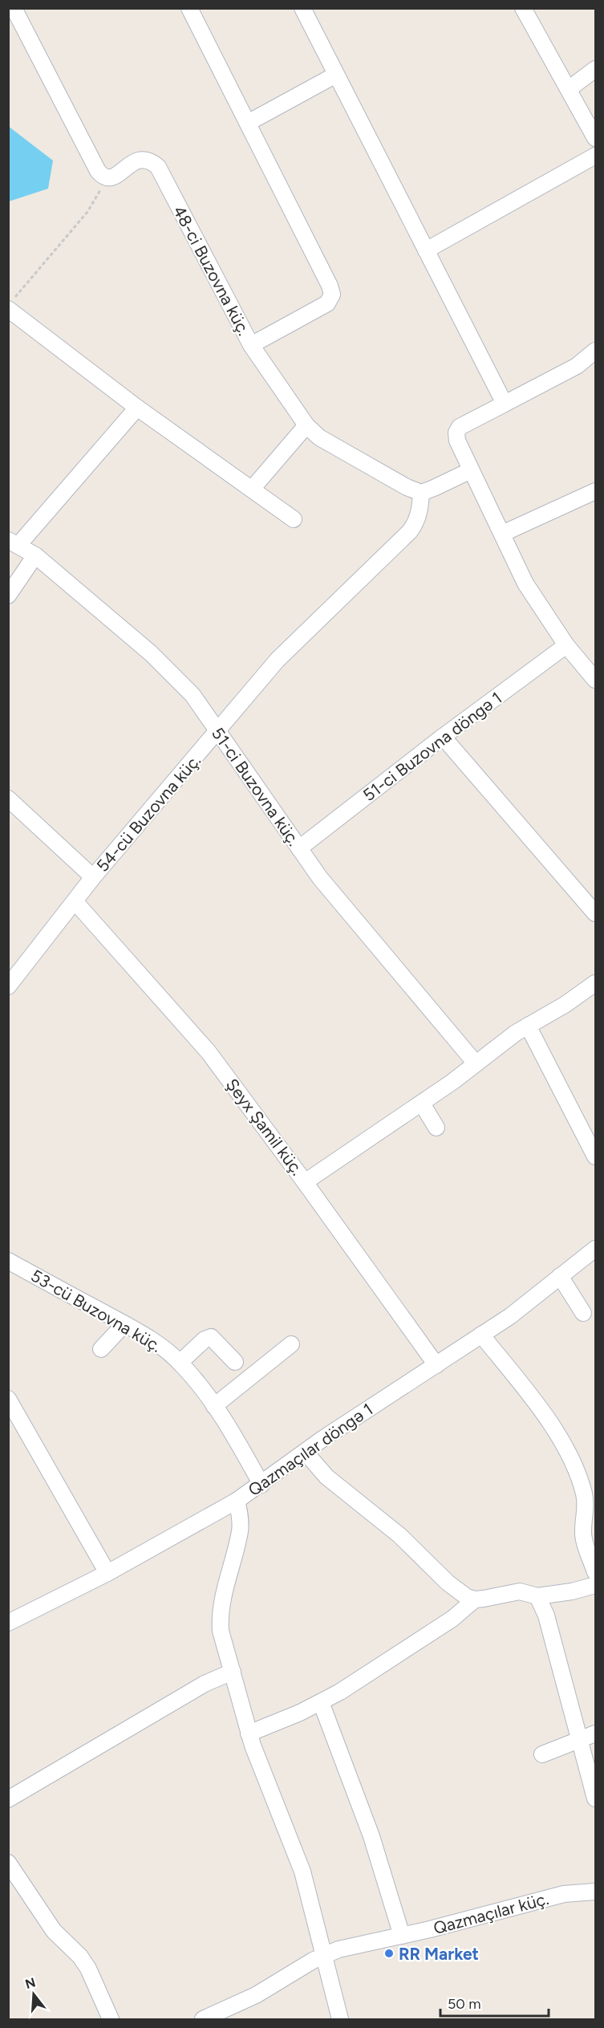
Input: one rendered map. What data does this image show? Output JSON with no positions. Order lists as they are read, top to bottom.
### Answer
{
  "streets": {
    "street": [
      "48-ci Buzovna küç.",
      "51-ci Buzovna döngə 1",
      "51-ci Buzovna küç.",
      "54-cü Buzovna küç.",
      "Şeyx Şamil küç.",
      "53-cü Buzovna küç.",
      "Qazmaçılar döngə 1",
      "Qazmaçılar küç."
    ]
  },
  "crossings": [
    ["48-ci Buzovna küç.", "54-cü Buzovna küç."],
    ["51-ci Buzovna döngə 1", "51-ci Buzovna küç."],
    ["51-ci Buzovna küç.", "54-cü Buzovna küç."],
    ["54-cü Buzovna küç.", "Şeyx Şamil küç."],
    ["Şeyx Şamil küç.", "Qazmaçılar döngə 1"],
    ["53-cü Buzovna küç.", "Qazmaçılar döngə 1"]
  ],
  "places": ["RR Market"],
  "scale_bar": "50 m",
  "north": "top"
}
